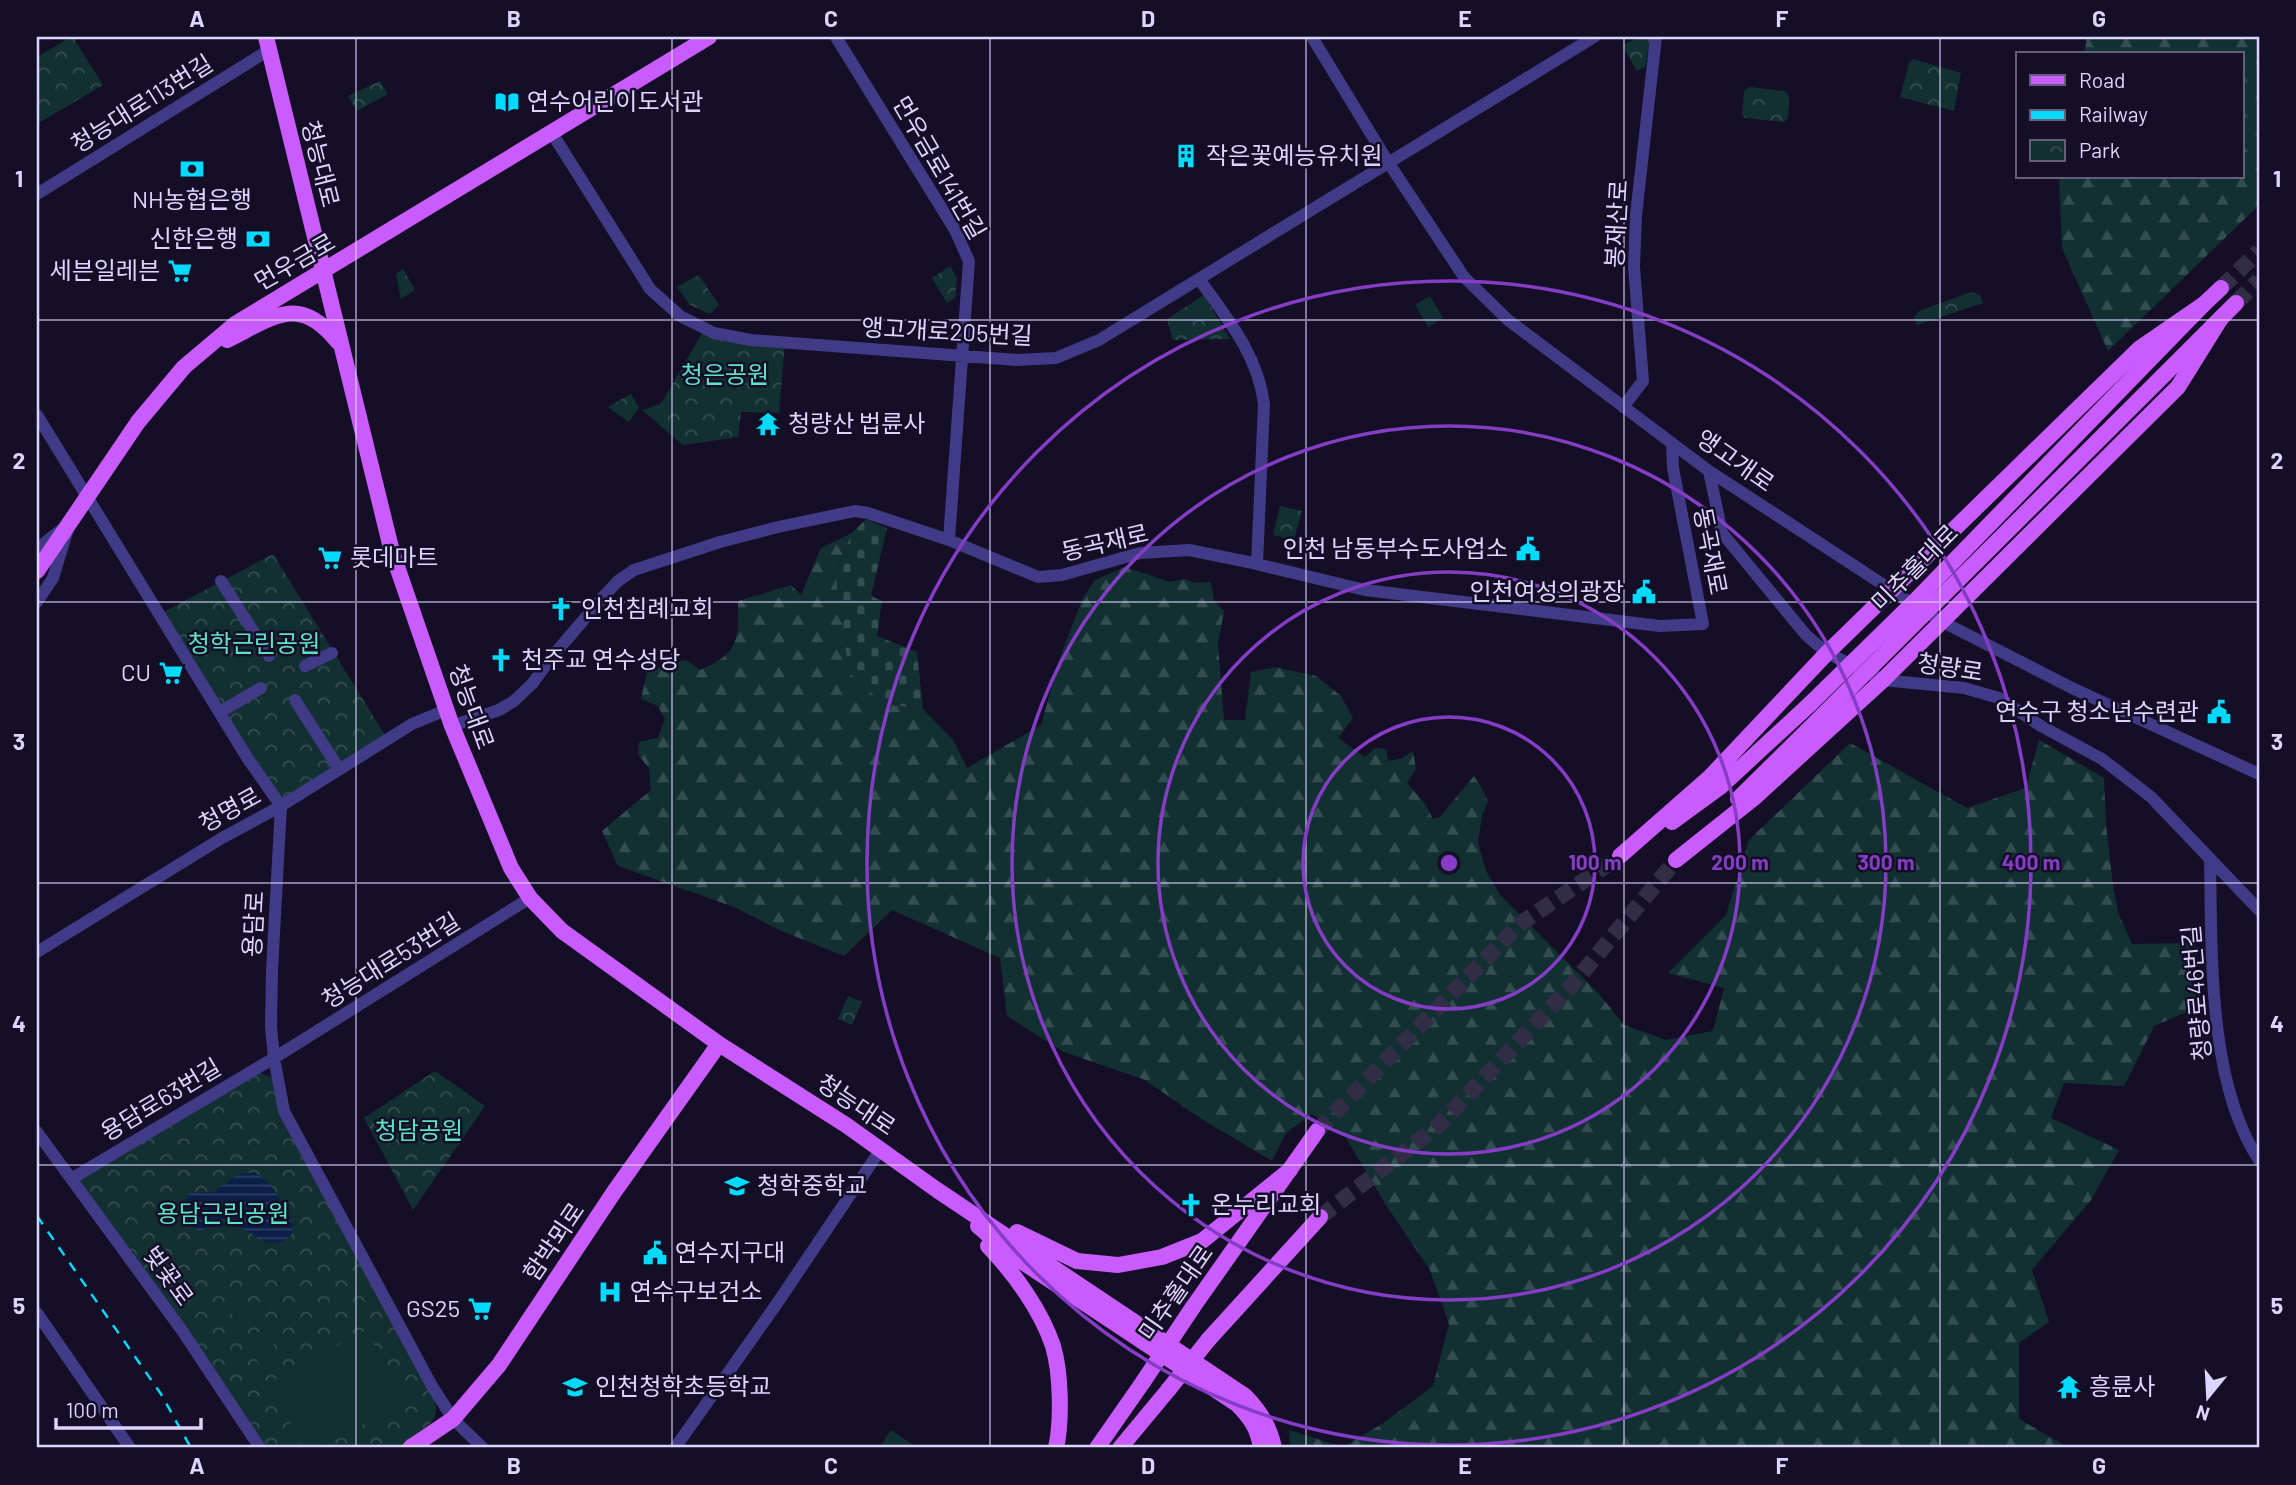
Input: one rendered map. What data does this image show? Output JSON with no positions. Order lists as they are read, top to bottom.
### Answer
{
  "streets": {
    "main road": [
      "청능대로",
      "먼우금로",
      "미추홀대로",
      "함박뫼로"
    ],
    "street": [
      "청능대로113번길",
      "먼우금로141번길",
      "봉재산로",
      "앵고개로205번길",
      "앵고개로",
      "동곡재로",
      "청량로",
      "청명로",
      "용담로",
      "청능대로53번길",
      "청량로46번길",
      "용담로63번길",
      "벚꽃로"
    ]
  },
  "crossings": [
    ["청능대로113번길", "청능대로"],
    ["청능대로", "먼우금로"],
    ["청능대로", "동곡재로"],
    ["청능대로", "청명로"],
    ["청능대로", "청능대로53번길"],
    ["청능대로", "함박뫼로"],
    ["먼우금로141번길", "앵고개로205번길"],
    ["먼우금로141번길", "동곡재로"],
    ["봉재산로", "앵고개로"],
    ["먼우금로", "앵고개로205번길"],
    ["앵고개로205번길", "앵고개로"],
    ["앵고개로", "동곡재로"],
    ["앵고개로", "청량로"],
    ["미추홀대로", "청량로"],
    ["청량로", "청량로46번길"],
    ["청명로", "용담로"],
    ["용담로", "청능대로53번길"],
    ["용담로", "용담로63번길"],
    ["용담로", "함박뫼로"],
    ["청능대로53번길", "용담로63번길"],
    ["용담로63번길", "벚꽃로"]
  ],
  "parks": [
    "청은공원",
    "청학근린공원",
    "청담공원",
    "용담근린공원"
  ],
  "places": {
    "library": ["연수어린이도서관"],
    "building": ["작은꽃예능유치원"],
    "bank": ["NH농협은행", "신한은행"],
    "supermarket": [
      "세븐일레븐",
      "롯데마트",
      "CU",
      "GS25"
    ],
    "temple": ["청량산 법륜사", "흥륜사"],
    "public building": [
      "인천 남동부수도사업소",
      "인천여성의광장",
      "연수구 청소년수련관",
      "연수지구대"
    ],
    "church": ["인천침례교회", "천주교 연수성당", "온누리교회"],
    "school or university": ["청학중학교", "인천청학초등학교"],
    "hospital": ["연수구보건소"]
  },
  "legend": ["Road", "Railway", "Park"],
  "scale_bar": "100 m",
  "north": "bottom",
  "grid": {
    "columns": [
      "A",
      "B",
      "C",
      "D",
      "E",
      "F",
      "G"
    ],
    "rows": [
      "1",
      "2",
      "3",
      "4",
      "5"
    ]
  },
  "rings": [
    "100 m",
    "200 m",
    "300 m",
    "400 m"
  ]
}
